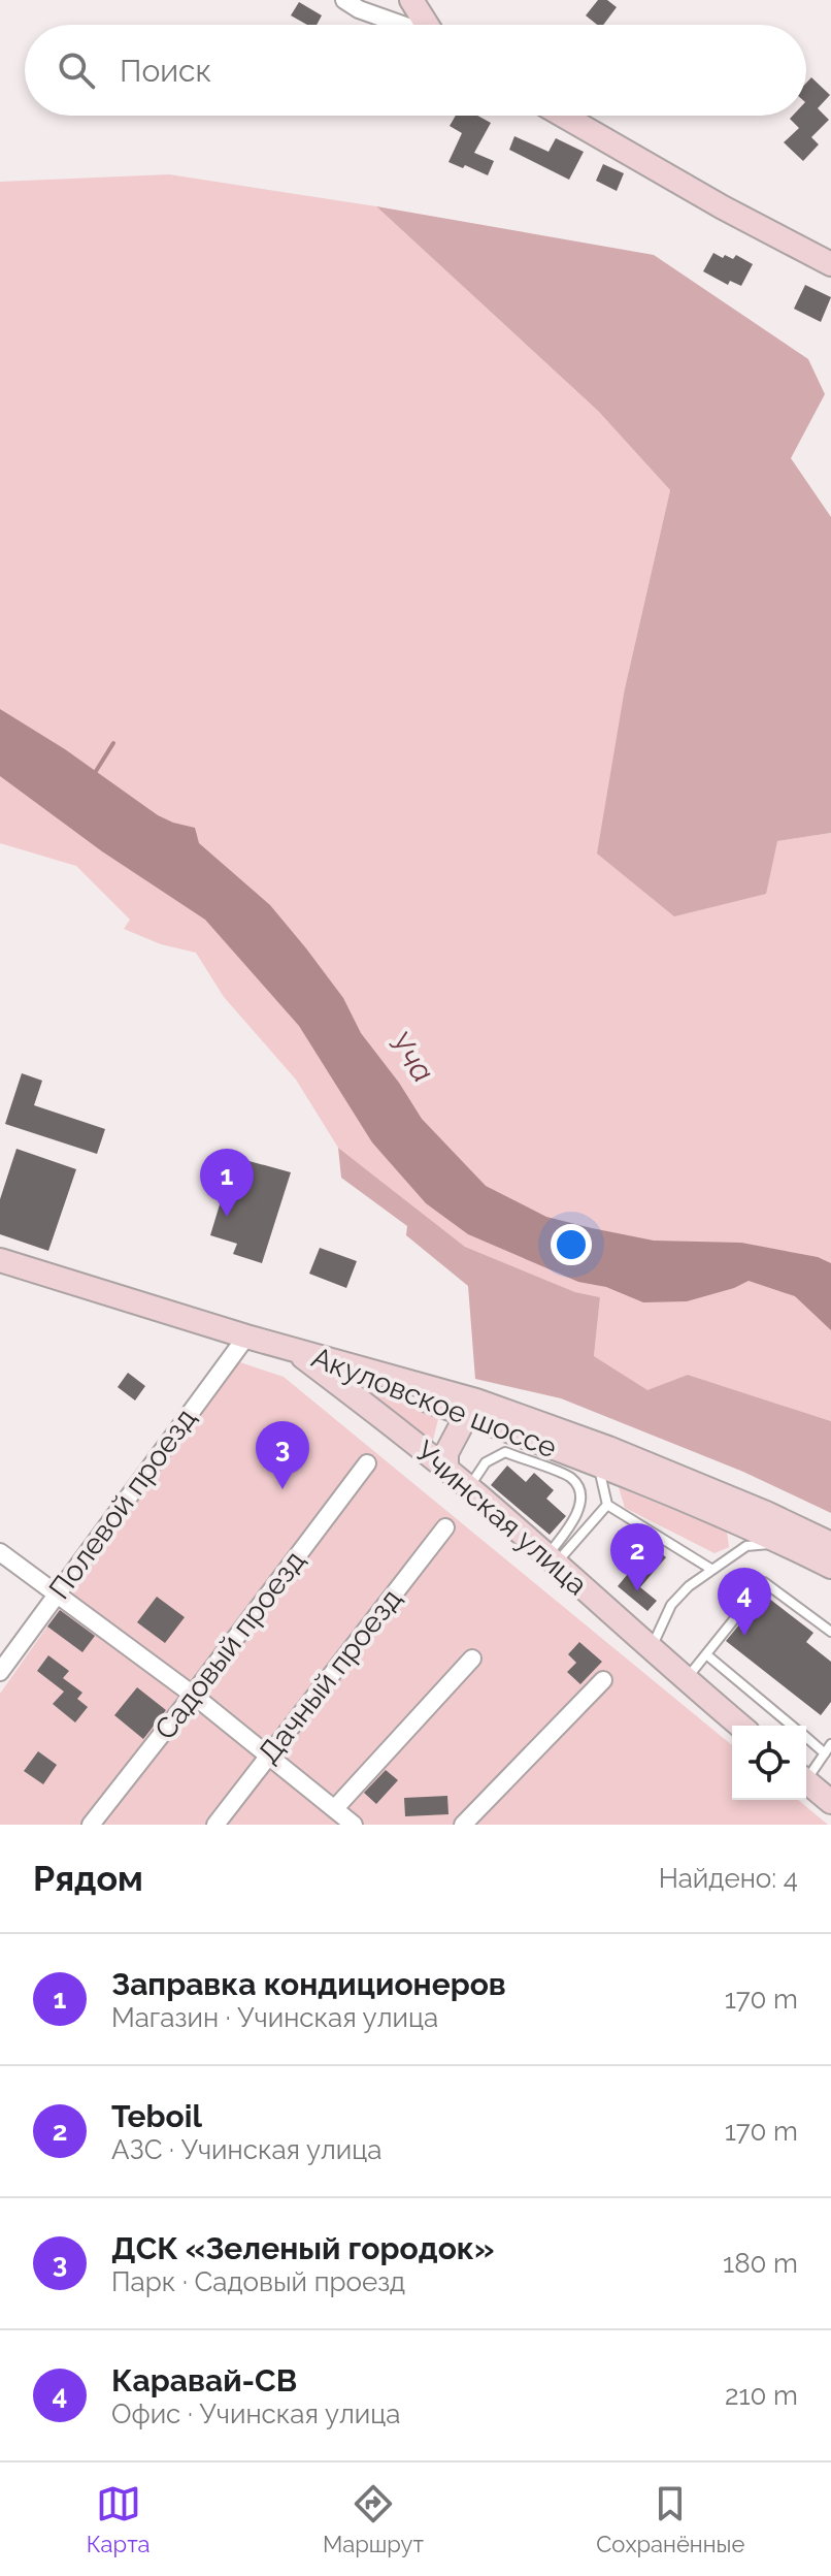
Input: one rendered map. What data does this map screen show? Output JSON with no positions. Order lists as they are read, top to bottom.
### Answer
{
  "streets": {
    "main road": ["Акуловское шоссе", "Учинская улица"],
    "street": ["Полевой проезд", "Садовый проезд", "Дачный проезд"]
  },
  "crossings": [
    ["Акуловское шоссе", "Учинская улица"],
    ["Полевой проезд", "Учинская улица"]
  ],
  "water": ["Уча"],
  "page": {
    "search": "Поиск",
    "pins": [
      "1",
      "3",
      "2",
      "4"
    ],
    "heading": ["Рядом", "Найдено: 4"],
    "list": [
      {
        "mark": "1",
        "name": "Заправка кондиционеров",
        "note": "Магазин · Учинская улица",
        "value": "170 m"
      },
      {
        "mark": "2",
        "name": "Teboil",
        "note": "АЗС · Учинская улица",
        "value": "170 m"
      },
      {
        "mark": "3",
        "name": "ДСК «Зеленый городок»",
        "note": "Парк · Садовый проезд",
        "value": "180 m"
      },
      {
        "mark": "4",
        "name": "Каравай-СВ",
        "note": "Офис · Учинская улица",
        "value": "210 m"
      }
    ],
    "nav": ["Карта", "Маршрут", "Сохранённые"]
  }
}
